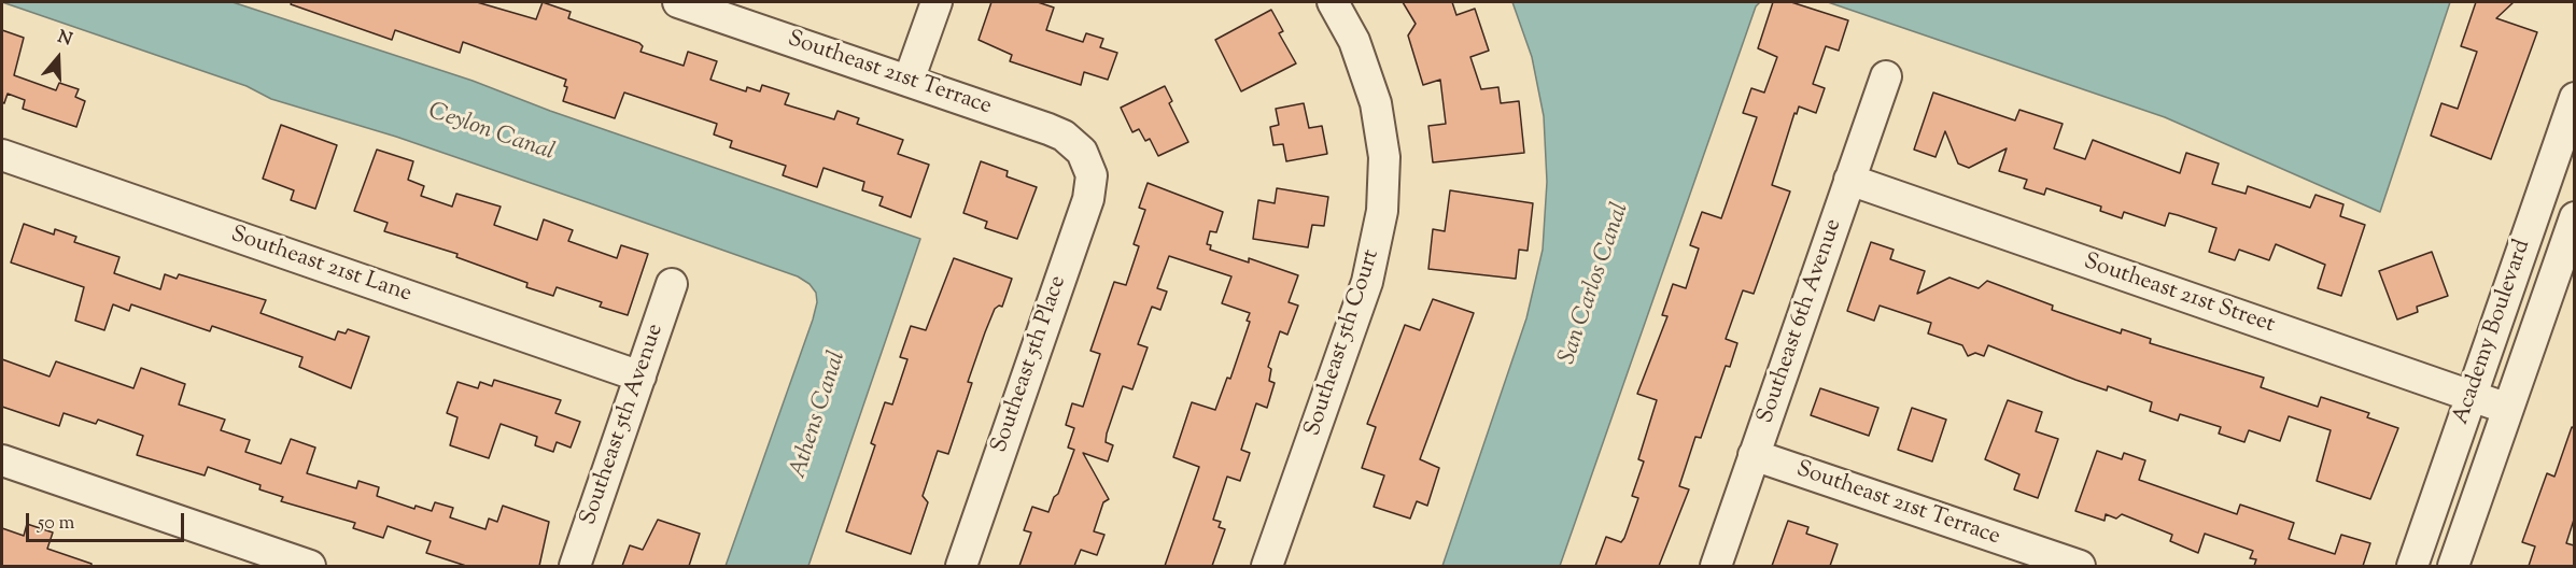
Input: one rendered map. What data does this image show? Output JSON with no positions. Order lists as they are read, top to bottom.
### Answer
{
  "streets": {
    "street": [
      "Southeast 21st Terrace",
      "Southeast 21st Lane",
      "Southeast 21st Street",
      "Southeast 6th Avenue",
      "Academy Boulevard",
      "Southeast 5th Court",
      "Southeast 5th Place",
      "Southeast 5th Avenue"
    ]
  },
  "crossings": [
    ["Southeast 21st Terrace", "Southeast 6th Avenue"],
    ["Southeast 21st Terrace", "Southeast 5th Place"],
    ["Southeast 21st Lane", "Southeast 5th Avenue"],
    ["Southeast 21st Street", "Southeast 6th Avenue"],
    ["Southeast 21st Street", "Academy Boulevard"]
  ],
  "water": ["Ceylon Canal", "San Carlos Canal", "Athens Canal"],
  "scale_bar": "50 m",
  "north": "top"
}
